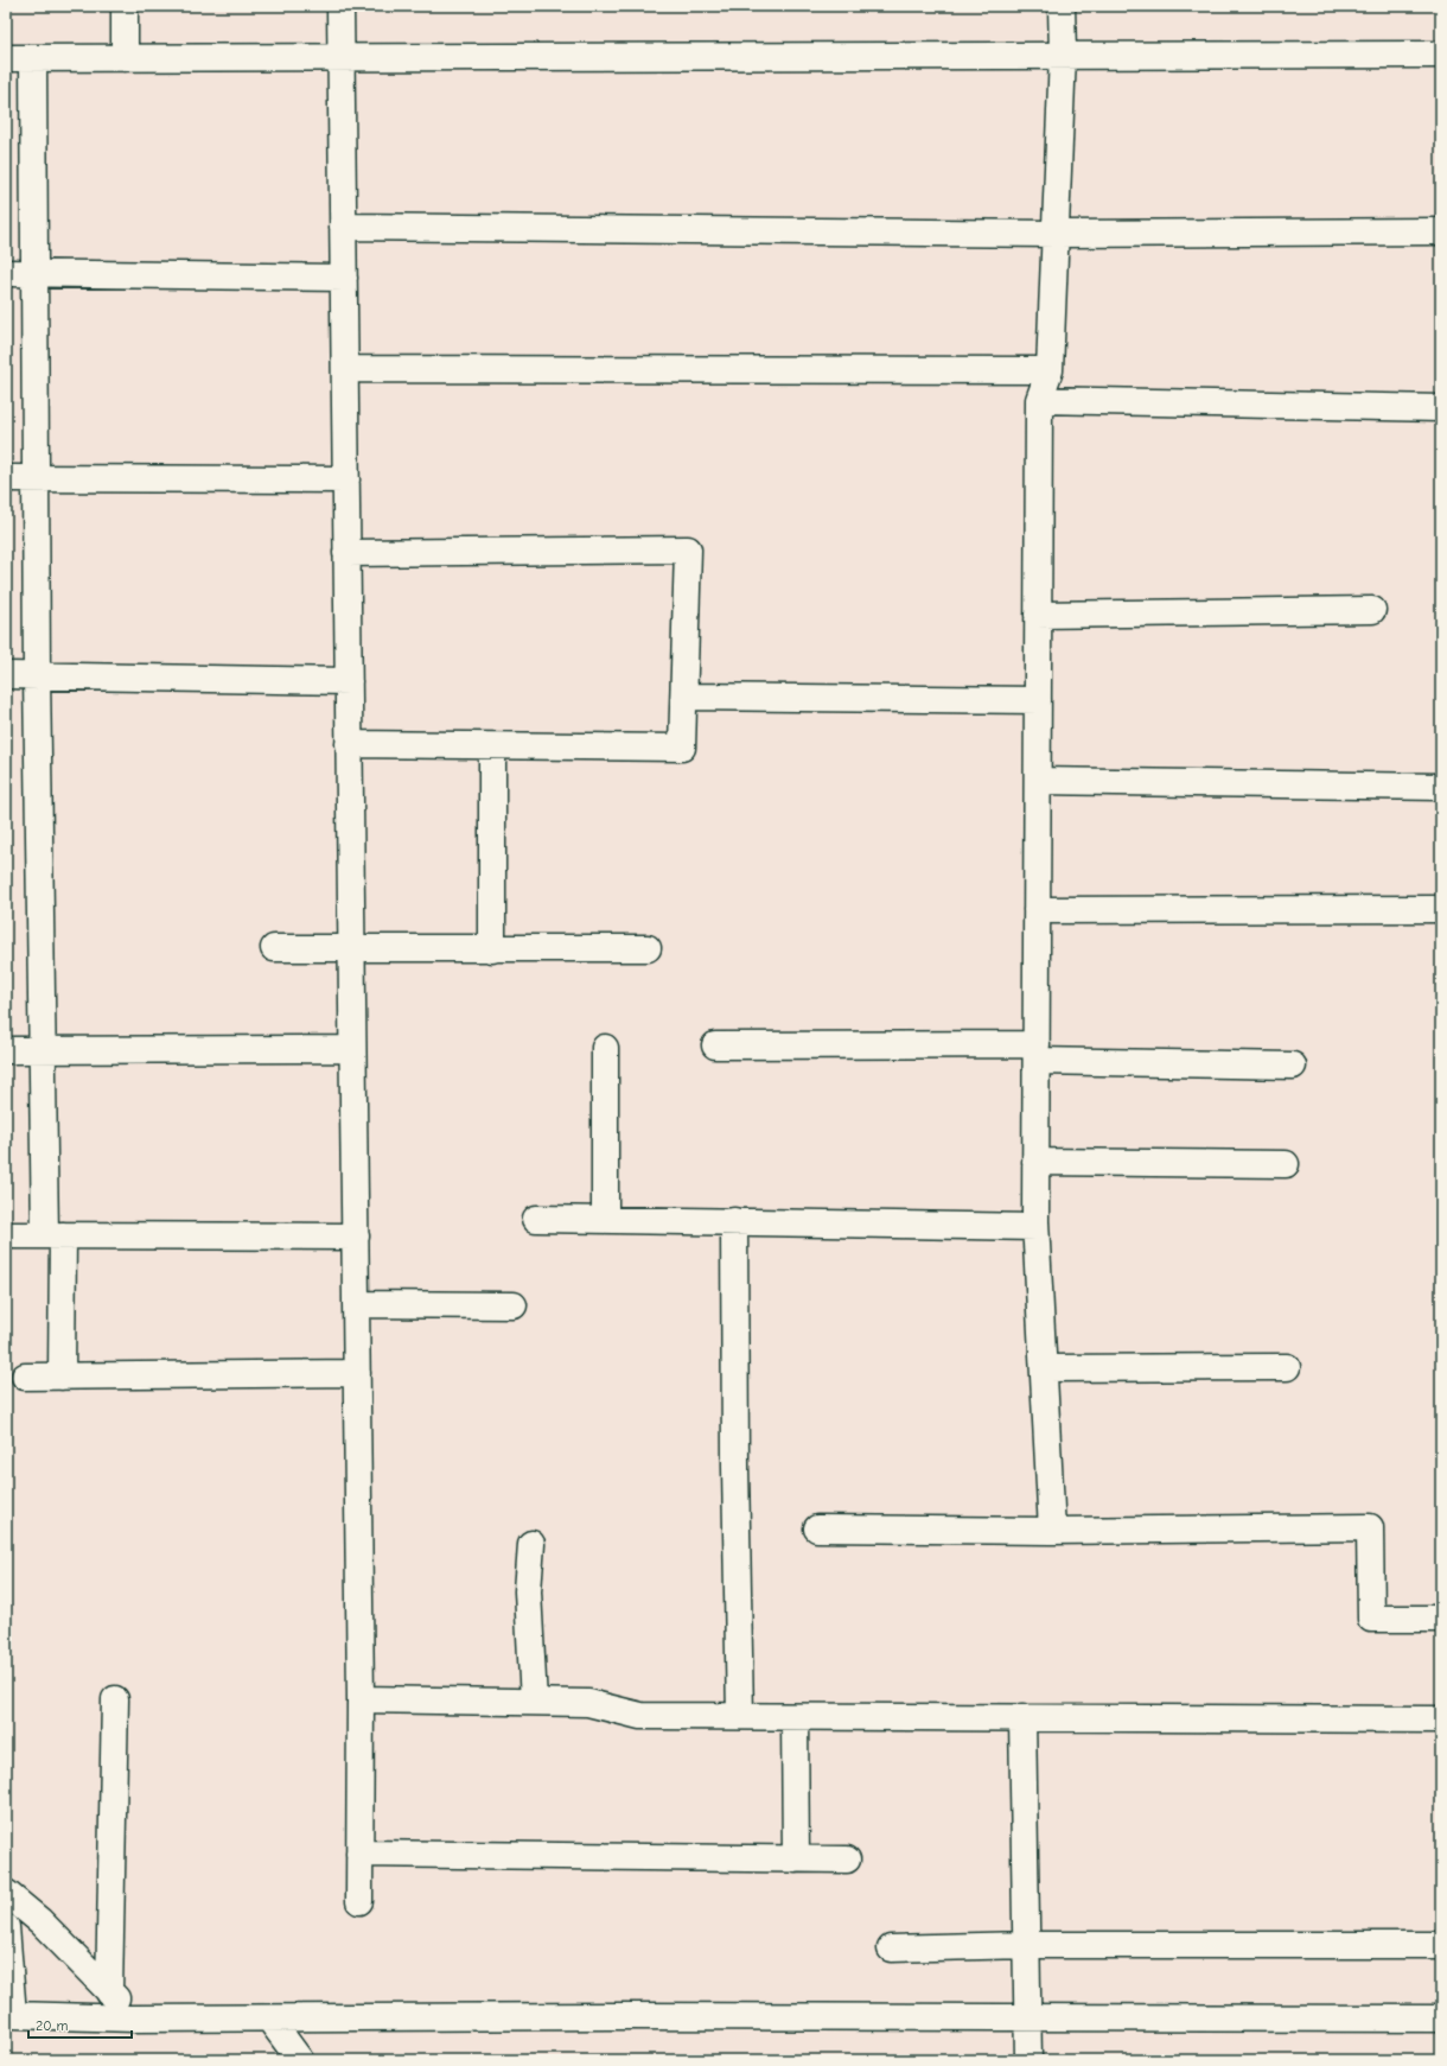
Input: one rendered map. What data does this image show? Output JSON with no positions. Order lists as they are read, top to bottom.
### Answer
{
  "scale_bar": "20 m"
}
